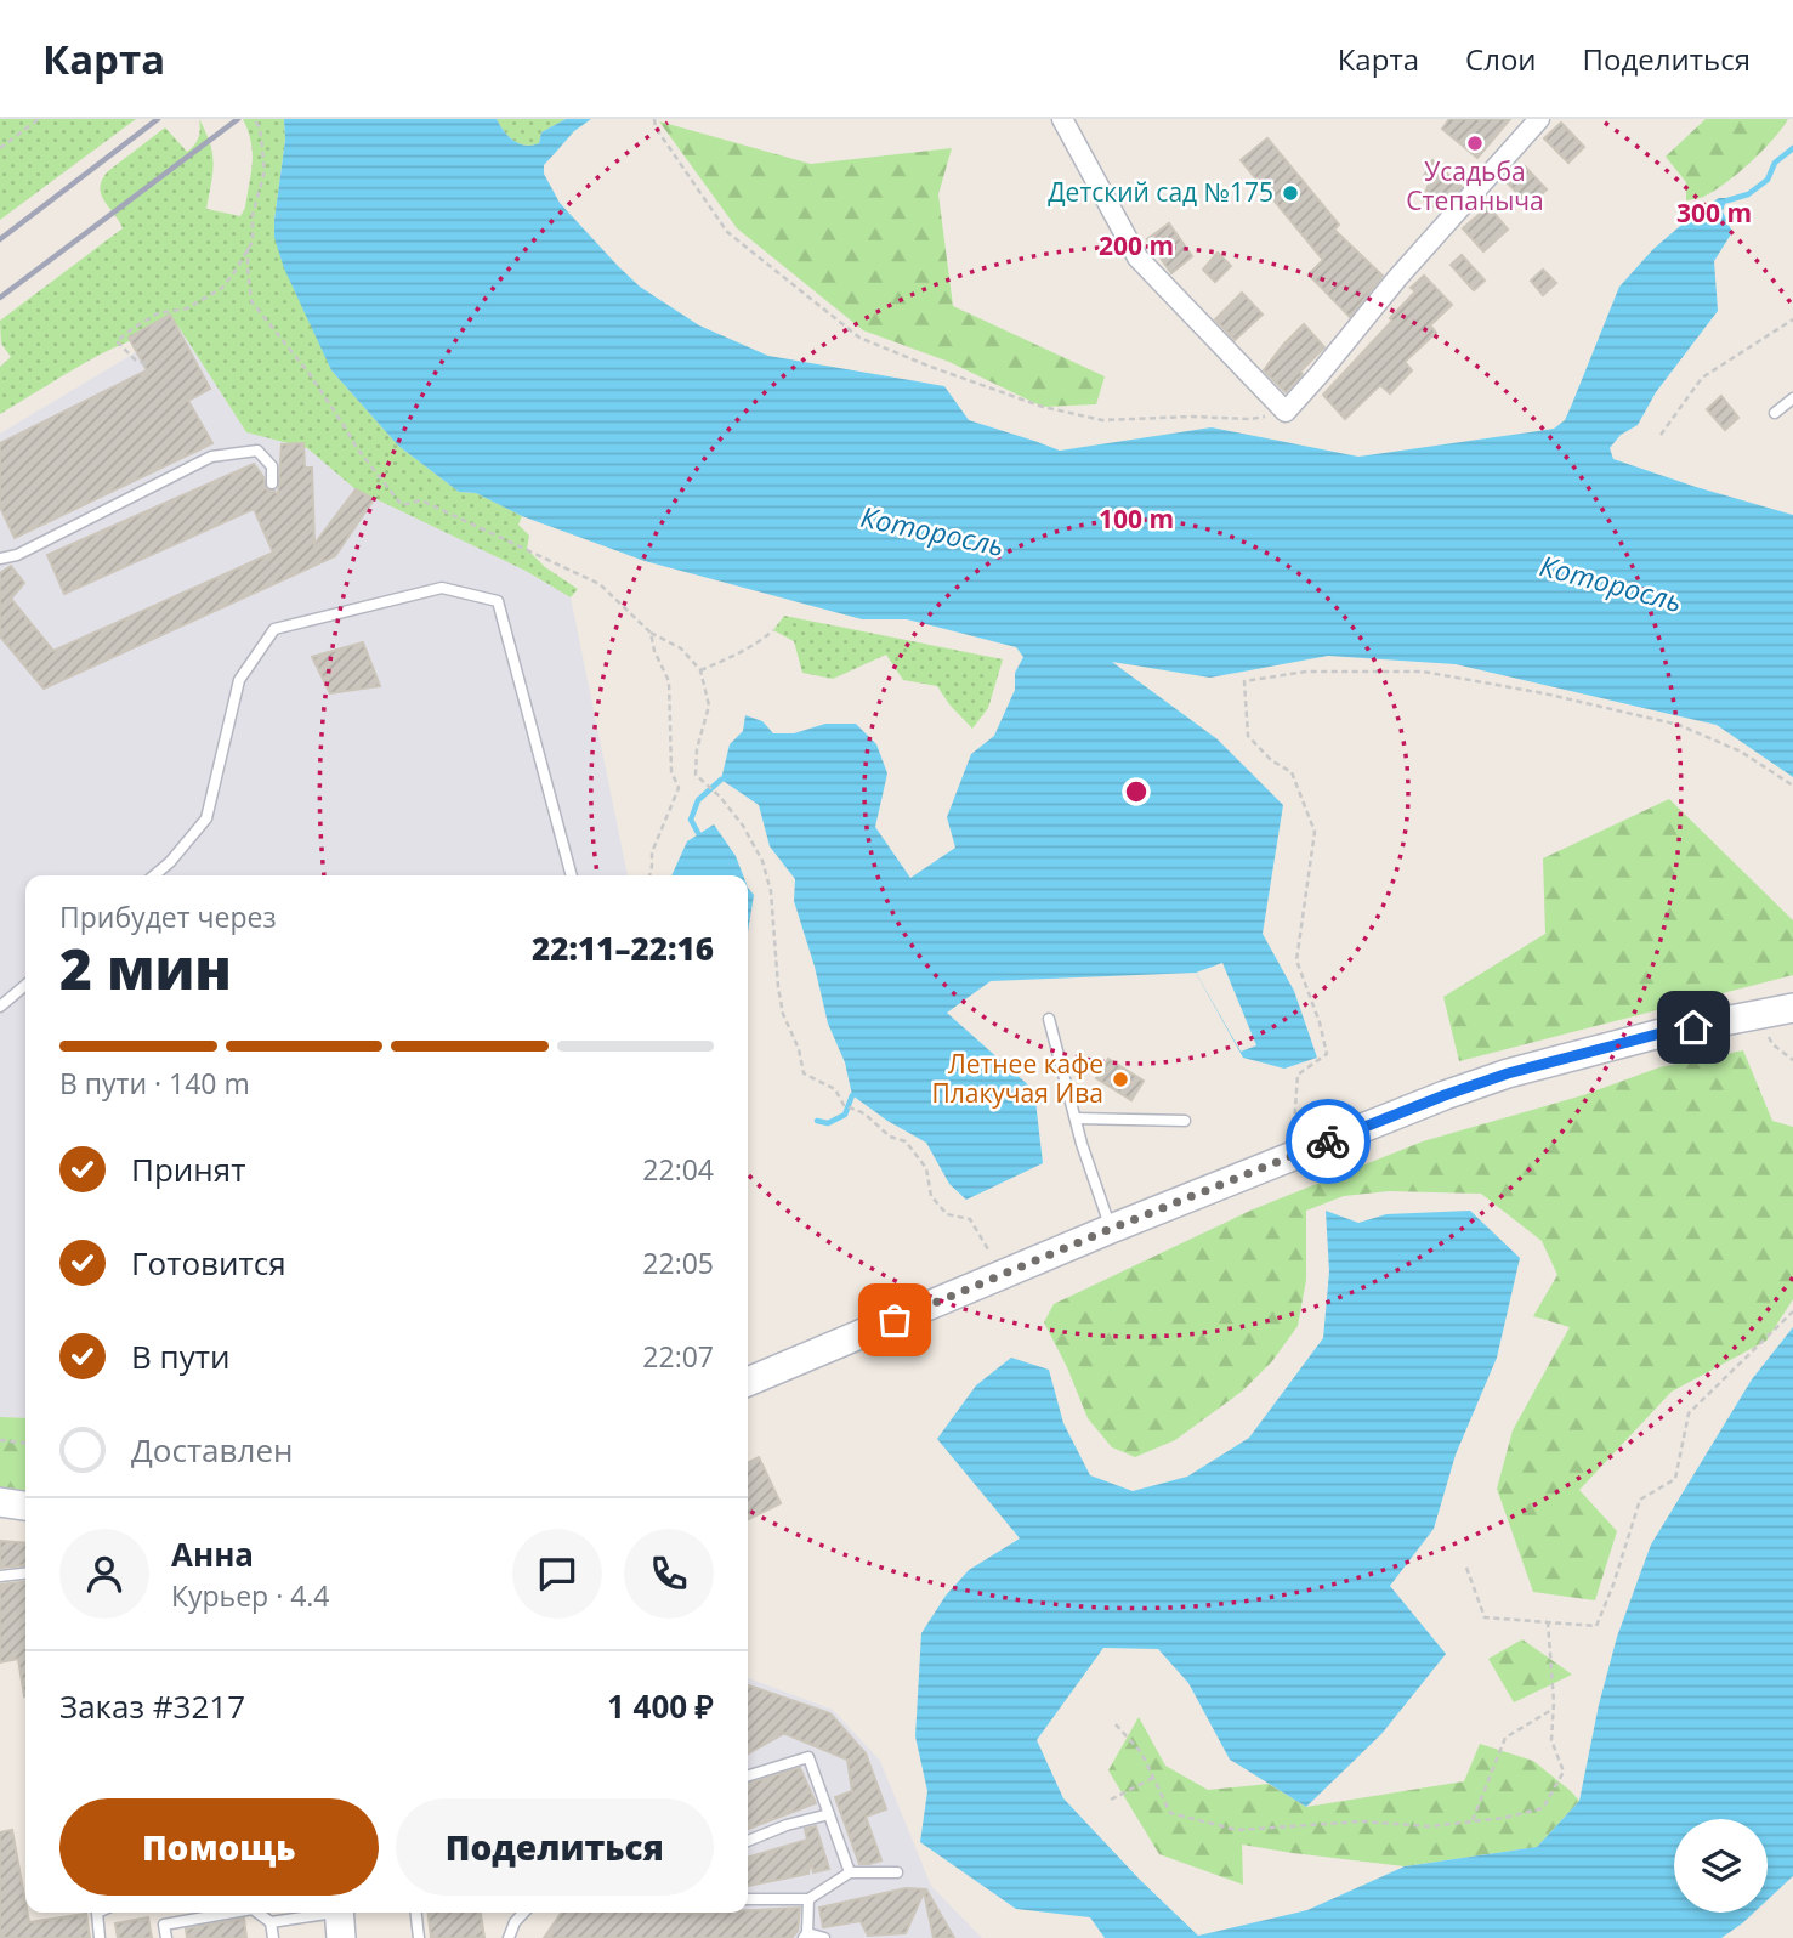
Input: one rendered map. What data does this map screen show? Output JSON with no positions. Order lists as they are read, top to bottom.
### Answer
{
  "water": ["Которосль"],
  "places": ["Усадьба Степаныча", "Детский сад №175", "Летнее кафе Плакучая Ива"],
  "page": {
    "header": "Карта",
    "nav": ["Карта", "Слои", "Поделиться"],
    "heading": ["2 мин", "Прибудет через", "22:11–22:16"],
    "panel": [
      "Анна",
      "Курьер · 4.4",
      "Заказ #3217",
      "1 400 ₽"
    ],
    "bar": "В пути · 140 m",
    "list": [
      ["Принят", "22:04"],
      ["Готовится", "22:05"],
      ["В пути", "22:07"],
      "Доставлен"
    ],
    "buttons": ["Помощь", "Поделиться"]
  },
  "rings": ["300 m", "200 m", "100 m"]
}
